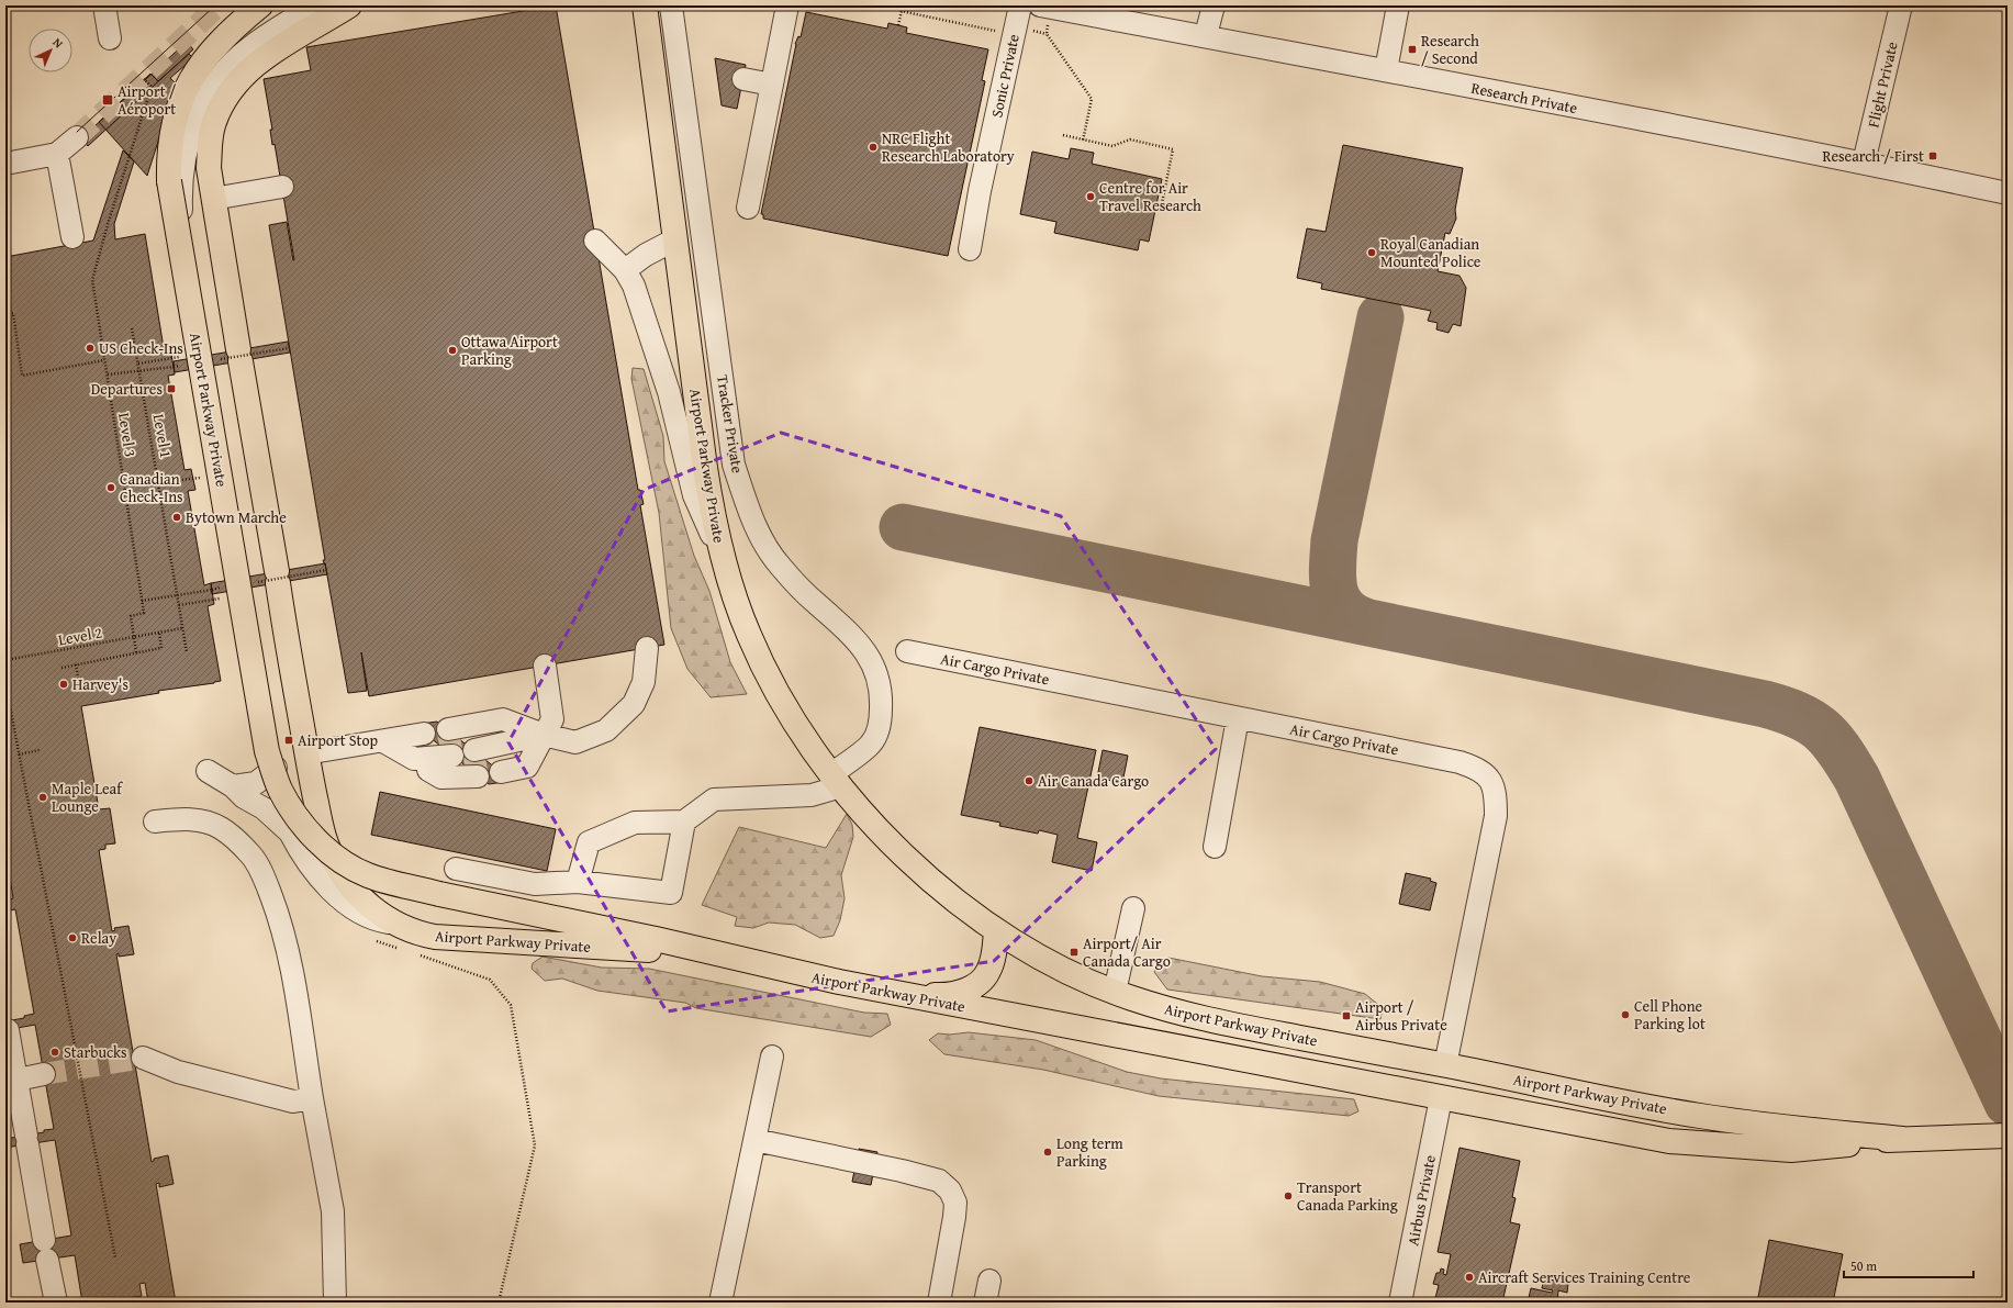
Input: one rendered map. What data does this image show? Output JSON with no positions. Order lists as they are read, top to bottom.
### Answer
{
  "streets": {
    "highway": ["Airport Parkway Private"],
    "street": [
      "Sonic Private",
      "Flight Private",
      "Research Private",
      "Tracker Private",
      "Air Cargo Private",
      "Airbus Private"
    ],
    "path": ["Level 3", "Level 1", "Level 2"]
  },
  "crossings": [
    ["Flight Private", "Research Private"],
    ["Airport Parkway Private", "Tracker Private"],
    ["Airport Parkway Private", "Air Cargo Private"],
    ["Airport Parkway Private", "Airbus Private"],
    ["Level 1", "Level 2"]
  ],
  "places": {
    "transit": [
      "Research / Second",
      "Airport / Aéroport",
      "Research / First",
      "Departures",
      "Airport Stop",
      "Airport/ Air Canada Cargo",
      "Airport / Airbus Private"
    ],
    "other": [
      "NRC Flight Research Laboratory",
      "Centre for Air Travel Research",
      "Royal Canadian Mounted Police",
      "US Check-Ins",
      "Ottawa Airport Parking",
      "Canadian Check-Ins",
      "Bytown Marche",
      "Harvey's",
      "Air Canada Cargo",
      "Maple Leaf Lounge",
      "Relay",
      "Cell Phone Parking lot",
      "Starbucks",
      "Long term Parking",
      "Transport Canada Parking",
      "Aircraft Services Training Centre"
    ]
  },
  "scale_bar": "50 m",
  "north": "top right"
}
